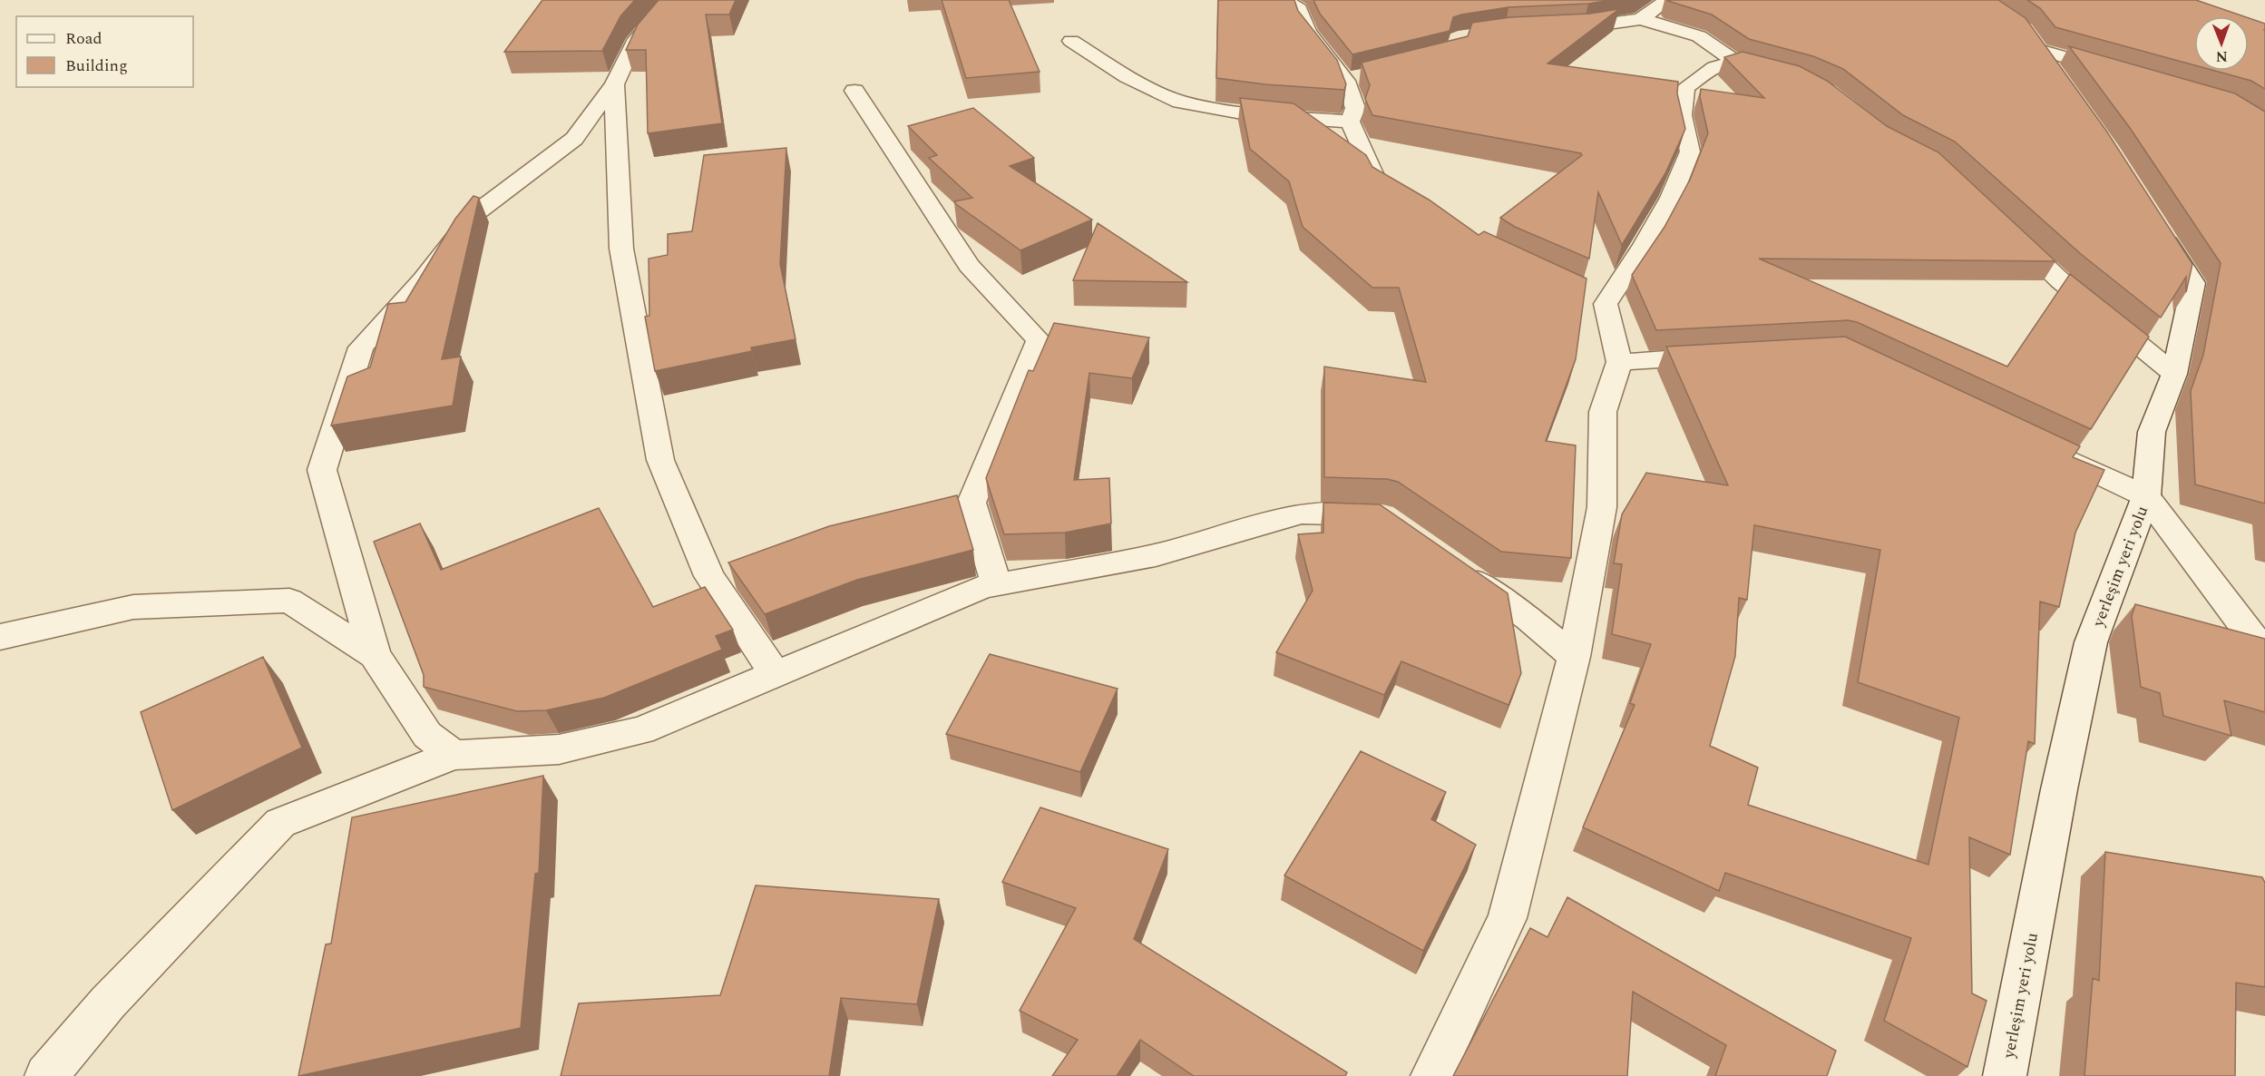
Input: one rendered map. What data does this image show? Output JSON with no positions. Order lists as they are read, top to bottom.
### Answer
{
  "streets": {
    "street": ["yerleşim yeri yolu"]
  },
  "legend": ["Road", "Building"],
  "north": "bottom"
}
